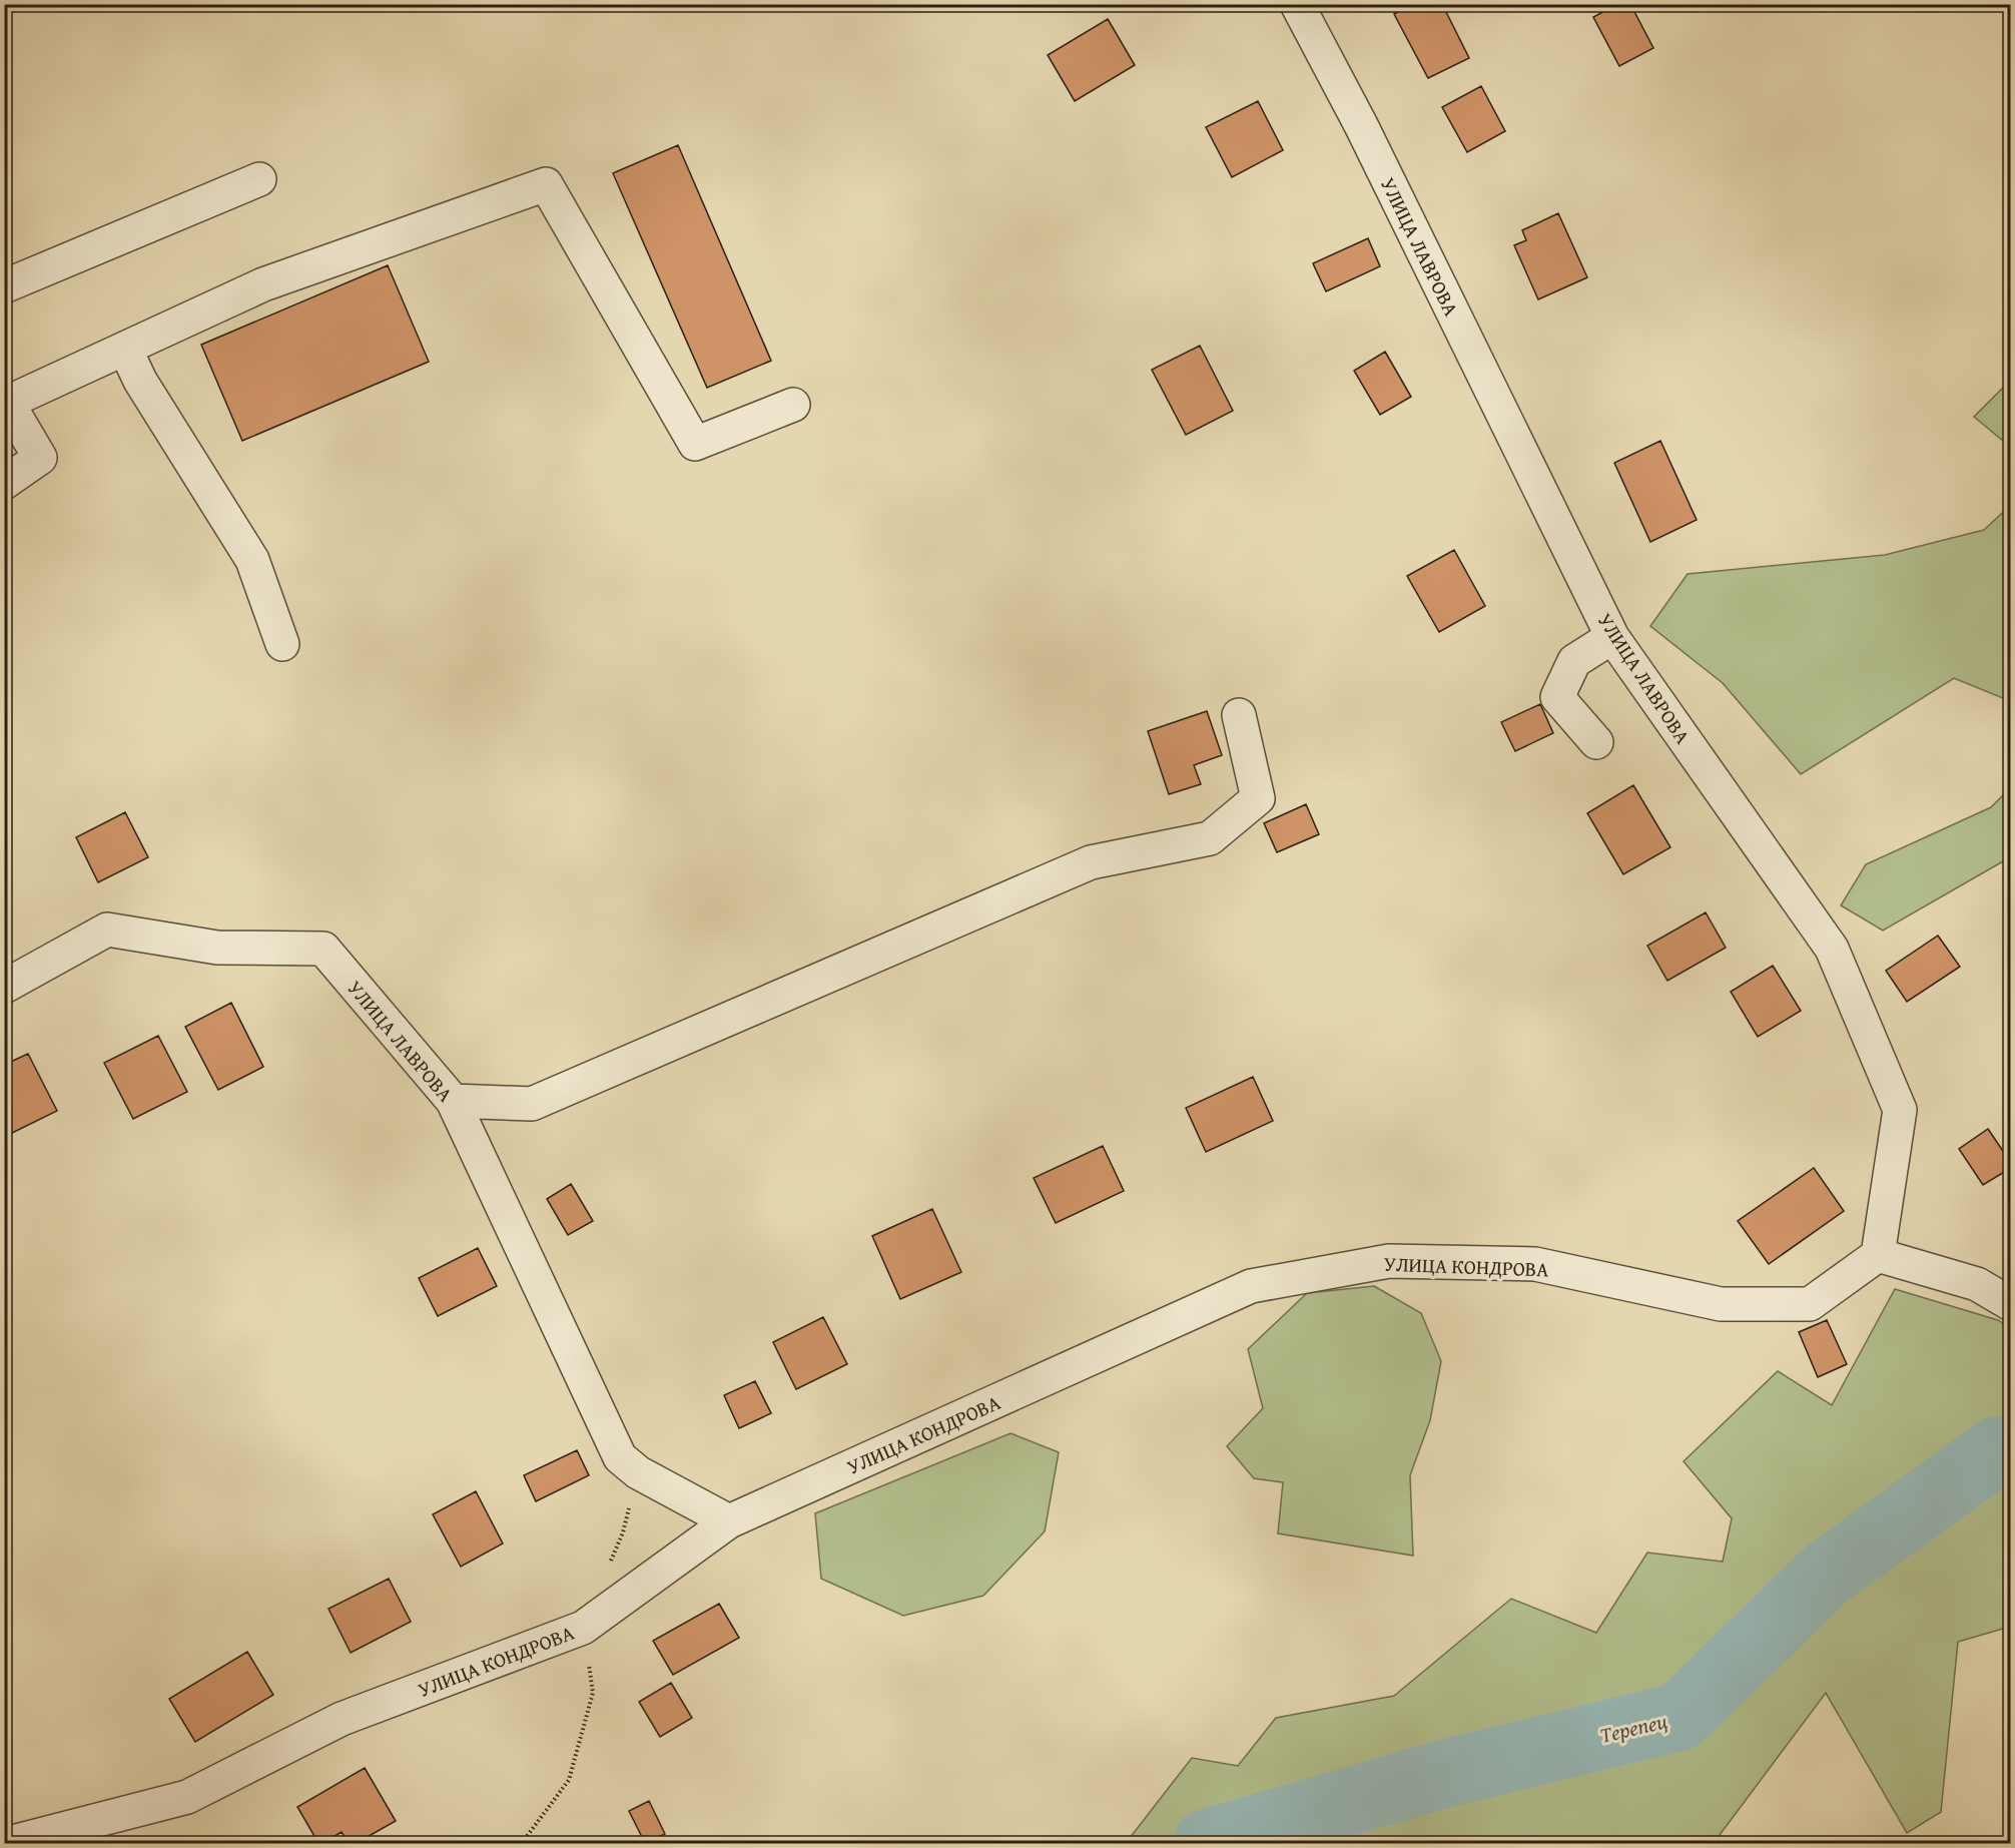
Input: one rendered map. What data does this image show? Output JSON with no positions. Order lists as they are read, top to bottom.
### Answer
{
  "streets": {
    "street": ["УЛИЦА ЛАВРОВА", "УЛИЦА КОНДРОВА"]
  },
  "crossings": [
    ["УЛИЦА ЛАВРОВА", "УЛИЦА КОНДРОВА"]
  ],
  "water": ["Терепец"]
}
